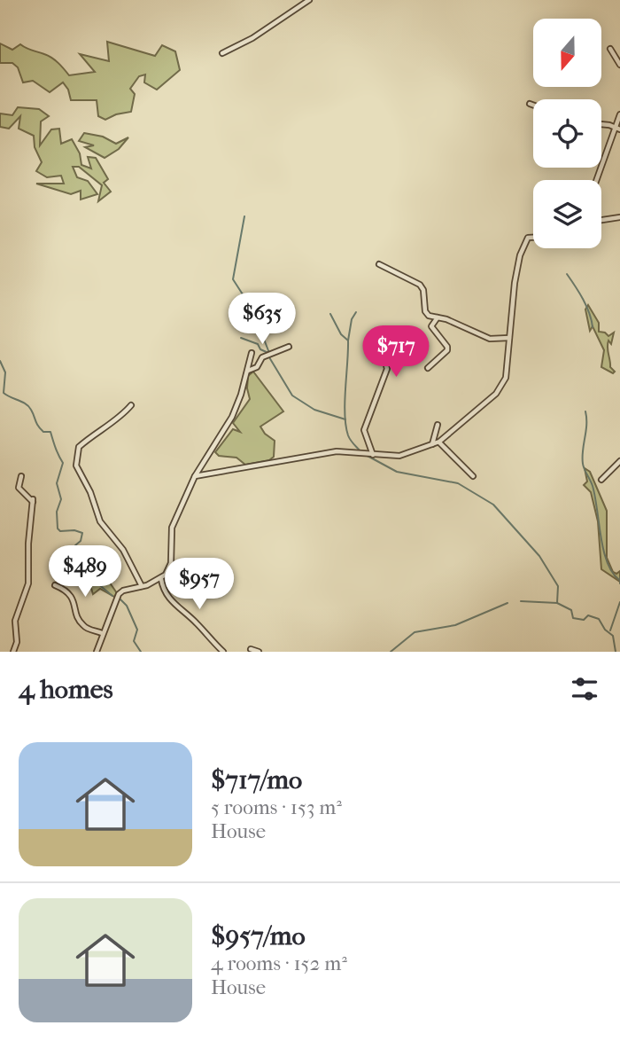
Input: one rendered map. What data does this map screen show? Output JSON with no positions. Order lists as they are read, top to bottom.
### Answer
{
  "north": "bottom",
  "page": {
    "price": [
      "$635",
      "$717",
      "$489",
      "$957"
    ],
    "heading": "4 homes",
    "list": [
      {
        "name": "$717/mo",
        "note": "5 rooms · 153 m² · House"
      },
      {
        "name": "$957/mo",
        "note": "4 rooms · 152 m² · House"
      }
    ]
  }
}
